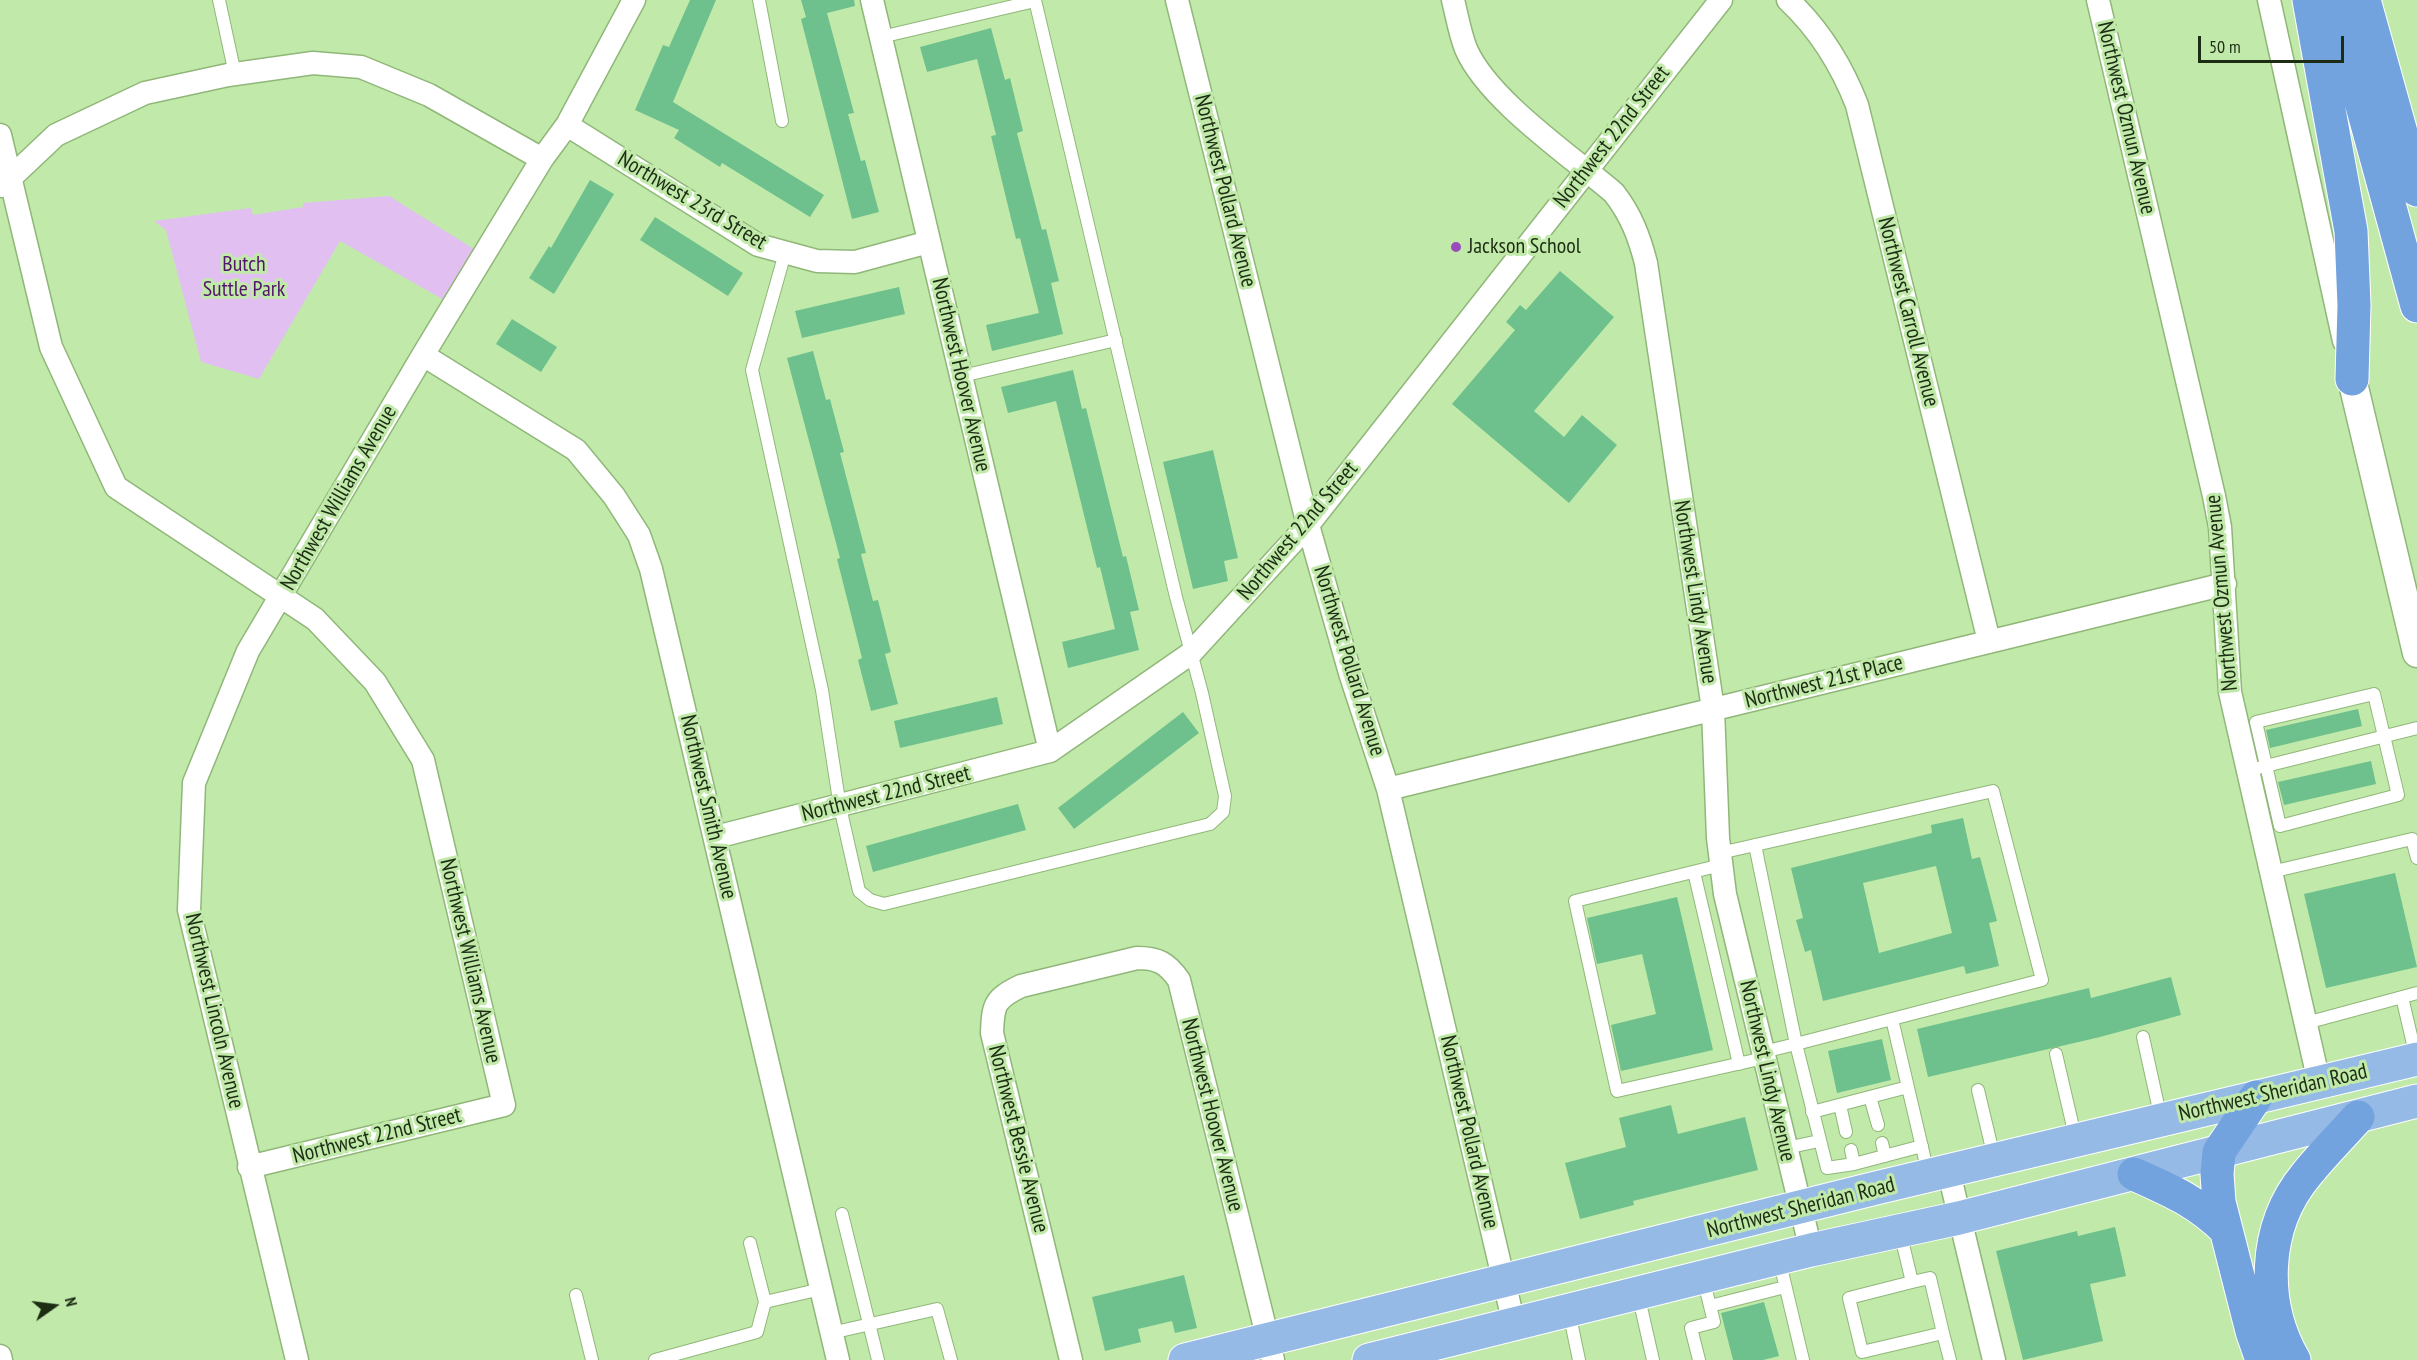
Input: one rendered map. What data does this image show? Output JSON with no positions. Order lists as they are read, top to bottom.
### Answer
{
  "streets": {
    "main road": ["Northwest Sheridan Road"],
    "street": [
      "Northwest Ozmun Avenue",
      "Northwest 22nd Street",
      "Northwest Pollard Avenue",
      "Northwest 23rd Street",
      "Northwest Carroll Avenue",
      "Northwest Hoover Avenue",
      "Northwest Williams Avenue",
      "Northwest Lindy Avenue",
      "Northwest 21st Place",
      "Northwest Smith Avenue",
      "Northwest Lincoln Avenue",
      "Northwest Bessie Avenue"
    ]
  },
  "crossings": [
    ["Northwest Ozmun Avenue", "Northwest 21st Place"],
    ["Northwest Ozmun Avenue", "Northwest Sheridan Road"],
    ["Northwest 22nd Street", "Northwest Pollard Avenue"],
    ["Northwest 22nd Street", "Northwest Hoover Avenue"],
    ["Northwest 22nd Street", "Northwest Williams Avenue"],
    ["Northwest 22nd Street", "Northwest Lindy Avenue"],
    ["Northwest 22nd Street", "Northwest Smith Avenue"],
    ["Northwest 22nd Street", "Northwest Lincoln Avenue"],
    ["Northwest Pollard Avenue", "Northwest 21st Place"],
    ["Northwest Pollard Avenue", "Northwest Sheridan Road"],
    ["Northwest 23rd Street", "Northwest Hoover Avenue"],
    ["Northwest 23rd Street", "Northwest Williams Avenue"],
    ["Northwest Carroll Avenue", "Northwest 21st Place"],
    ["Northwest Hoover Avenue", "Northwest Sheridan Road"],
    ["Northwest Hoover Avenue", "Northwest Bessie Avenue"],
    ["Northwest Williams Avenue", "Northwest Smith Avenue"],
    ["Northwest Williams Avenue", "Northwest Lincoln Avenue"],
    ["Northwest Lindy Avenue", "Northwest 21st Place"],
    ["Northwest Lindy Avenue", "Northwest Sheridan Road"]
  ],
  "parks": ["Butch Suttle Park"],
  "places": ["Jackson School"],
  "scale_bar": "50 m",
  "north": "right"
}
